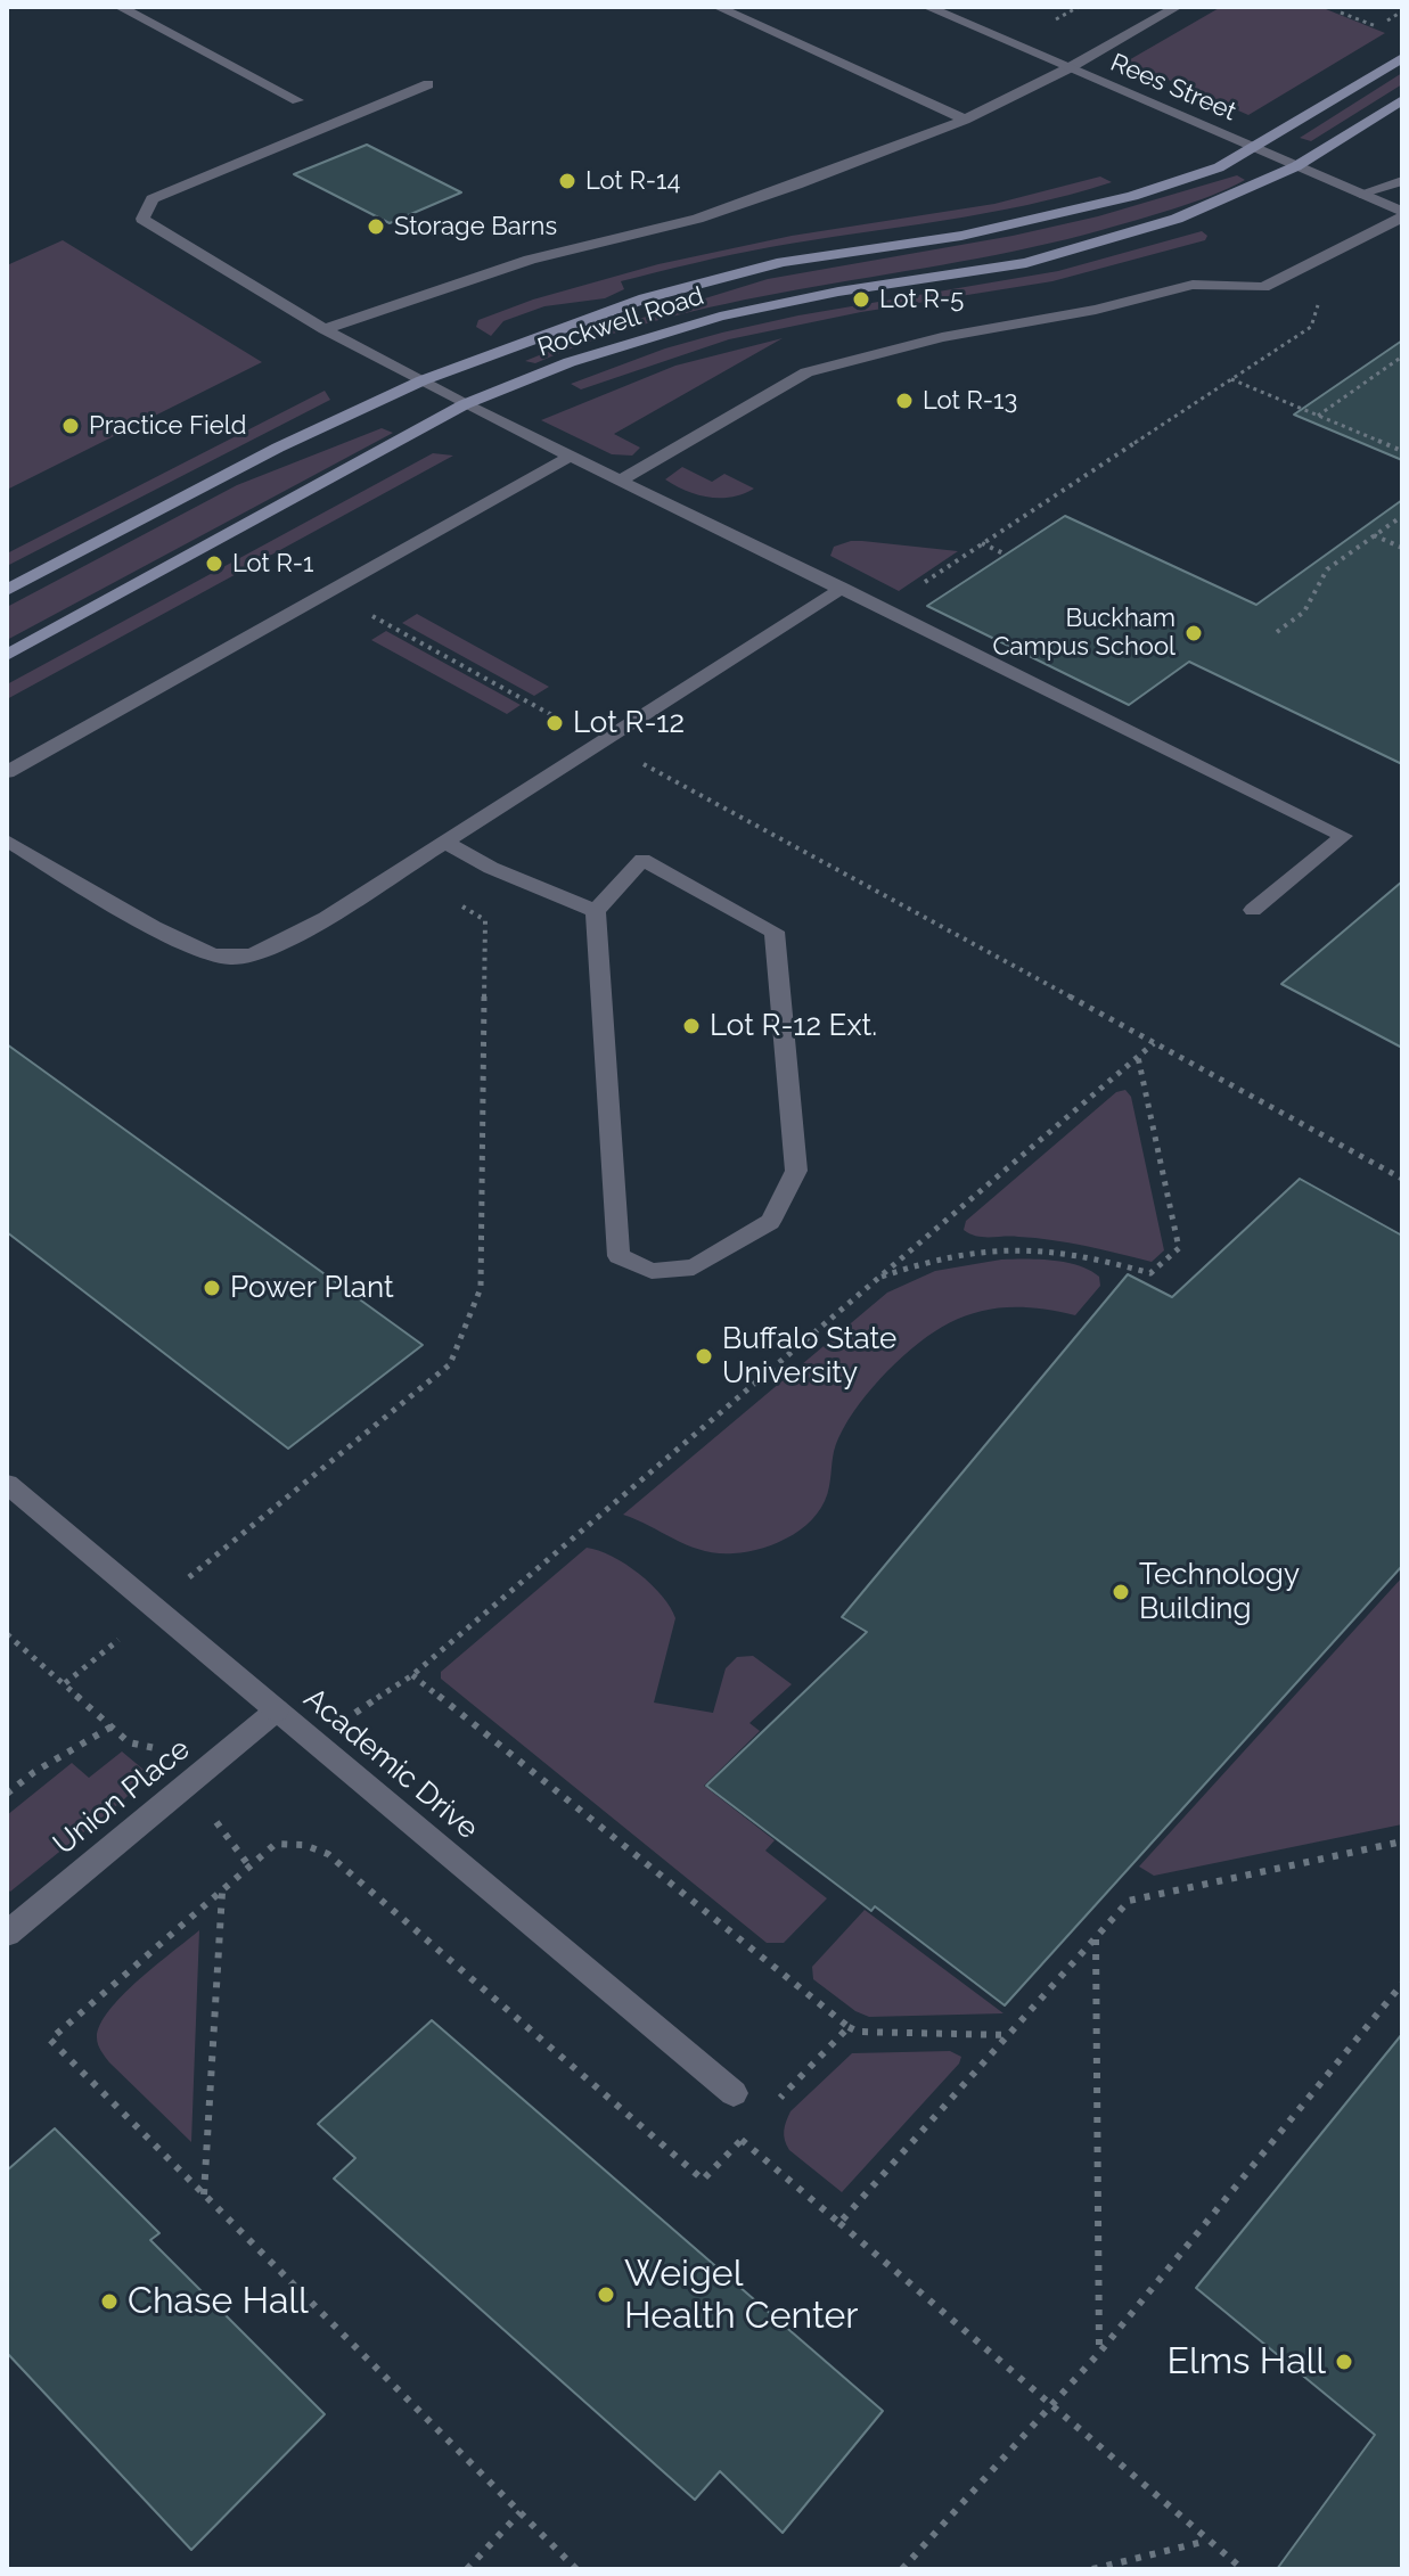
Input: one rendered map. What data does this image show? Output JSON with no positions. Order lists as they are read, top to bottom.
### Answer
{
  "streets": {
    "street": [
      "Rees Street",
      "Rockwell Road",
      "Academic Drive",
      "Union Place"
    ]
  },
  "crossings": [
    ["Rees Street", "Rockwell Road"],
    ["Academic Drive", "Union Place"]
  ],
  "places": [
    "Lot R-14",
    "Storage Barns",
    "Lot R-5",
    "Lot R-13",
    "Practice Field",
    "Lot R-1",
    "Buckham Campus School",
    "Lot R-12",
    "Lot R-12 Ext.",
    "Power Plant",
    "Buffalo State University",
    "Technology Building",
    "Weigel Health Center",
    "Chase Hall",
    "Elms Hall"
  ]
}
